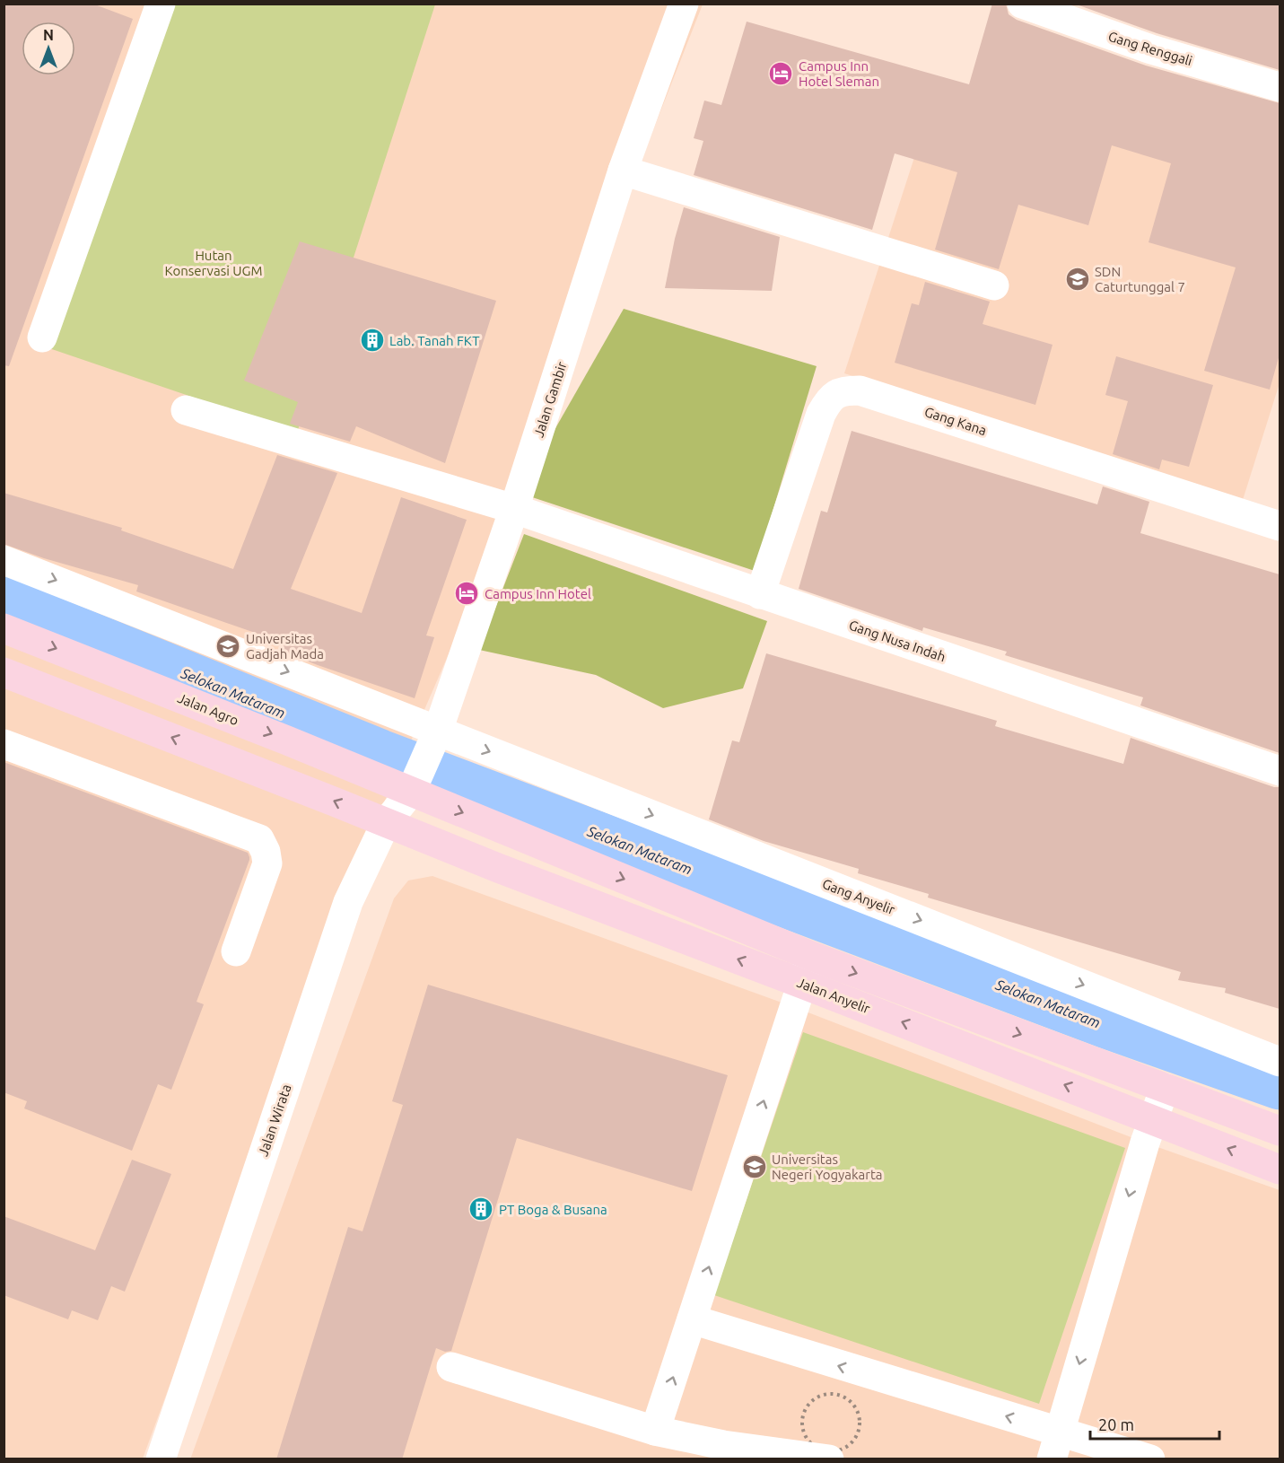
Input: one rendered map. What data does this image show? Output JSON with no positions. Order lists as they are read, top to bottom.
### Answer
{
  "streets": {
    "main road": ["Jalan Agro", "Jalan Anyelir"],
    "street": [
      "Gang Renggali",
      "Jalan Gambir",
      "Gang Kana",
      "Gang Nusa Indah",
      "Gang Anyelir",
      "Jalan Wirata"
    ]
  },
  "crossings": [
    ["Jalan Gambir", "Gang Nusa Indah"],
    ["Jalan Gambir", "Jalan Agro"],
    ["Jalan Gambir", "Gang Anyelir"],
    ["Jalan Gambir", "Jalan Wirata"],
    ["Gang Kana", "Gang Nusa Indah"],
    ["Jalan Agro", "Jalan Wirata"],
    ["Jalan Anyelir", "Jalan Wirata"]
  ],
  "one_way": ["Gang Anyelir"],
  "water": ["Selokan Mataram"],
  "parks": ["Hutan Konservasi UGM"],
  "places": {
    "hotel": ["Campus Inn Hotel Sleman", "Campus Inn Hotel"],
    "school or university": ["SDN Caturtunggal 7", "Universitas Gadjah Mada", "Universitas Negeri Yogyakarta"],
    "building": ["Lab. Tanah FKT", "PT Boga & Busana"]
  },
  "scale_bar": "20 m",
  "north": "top"
}
